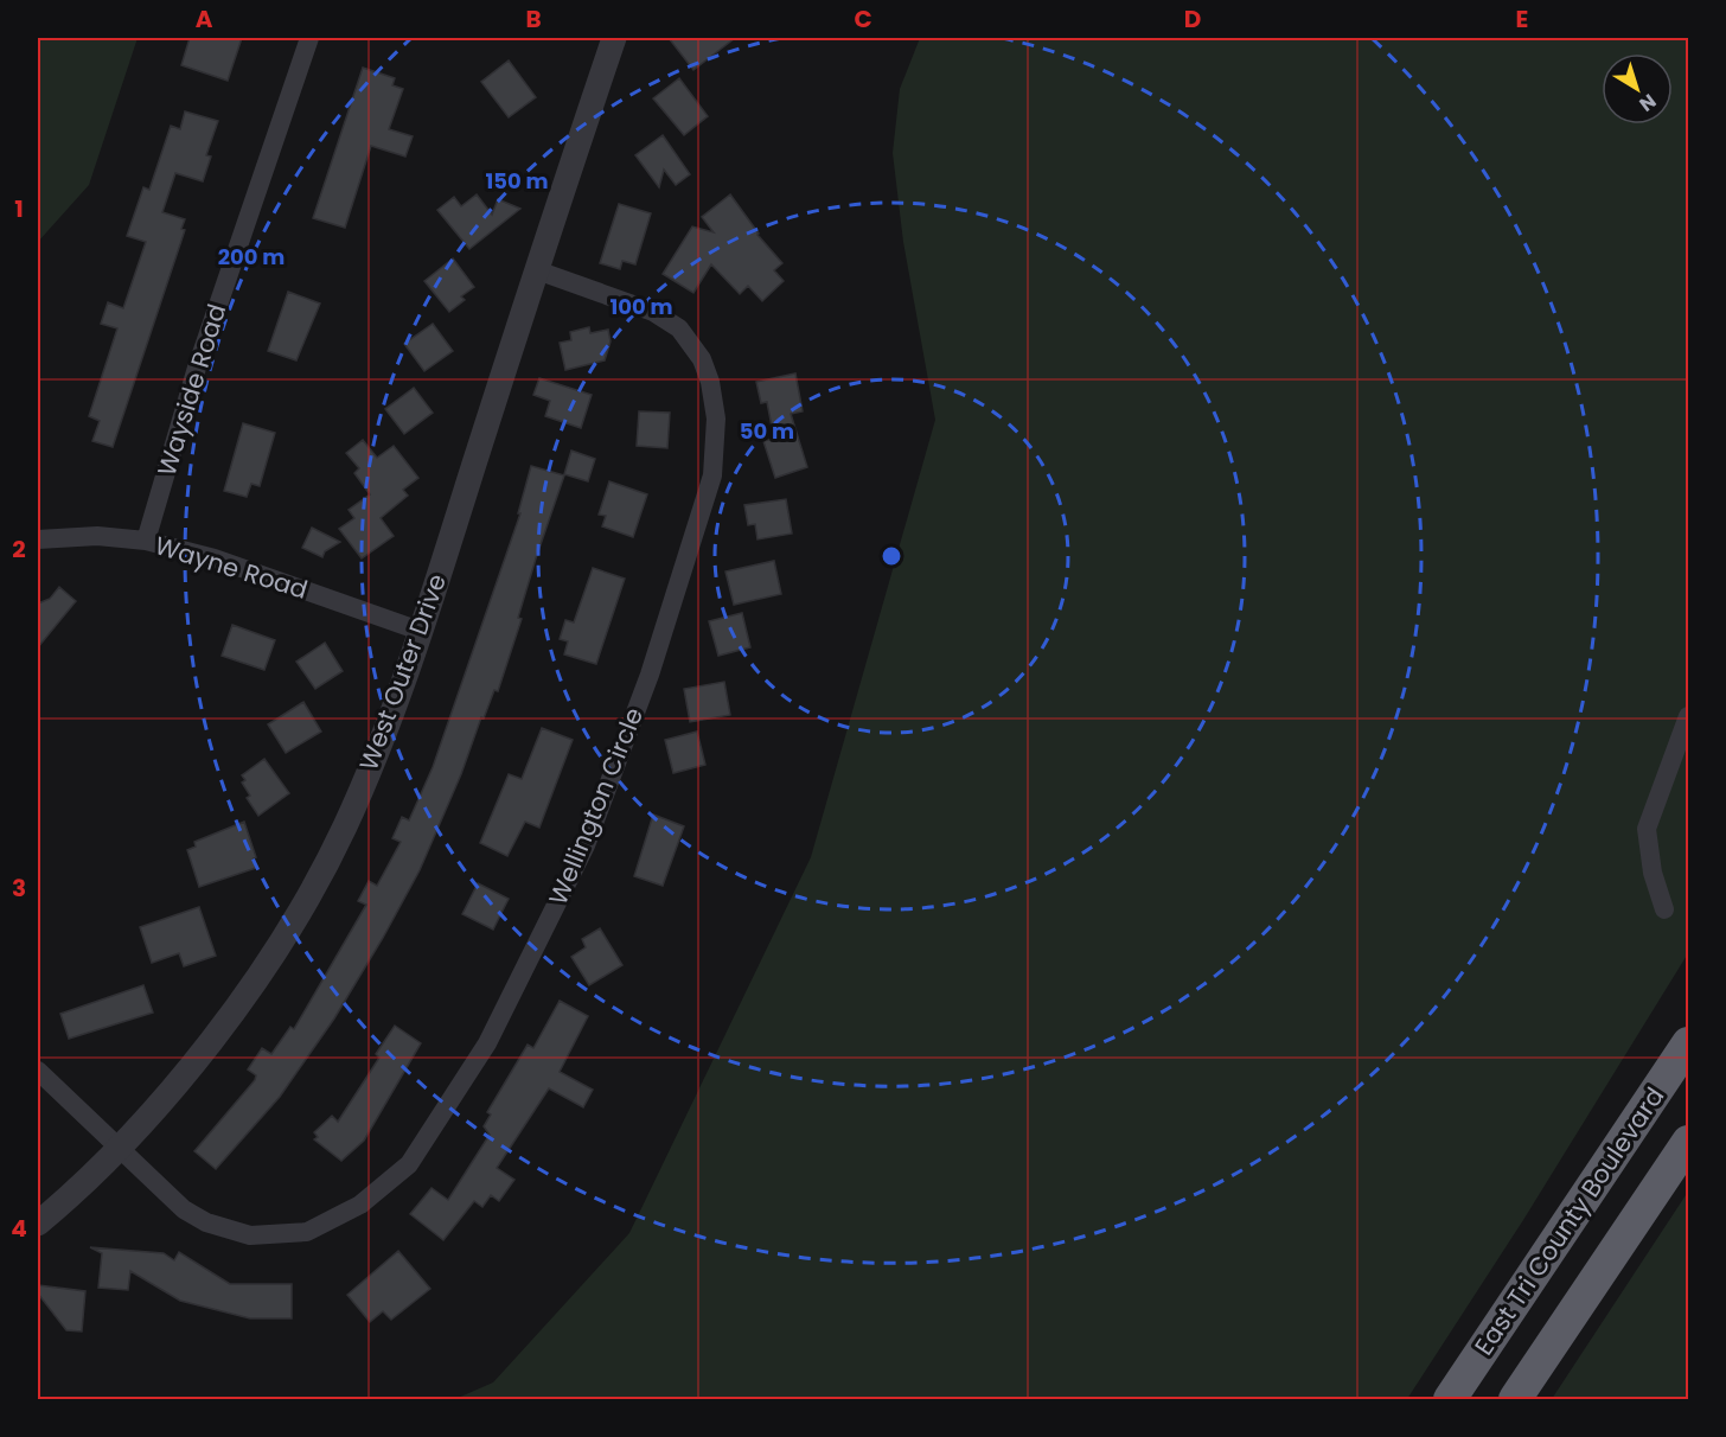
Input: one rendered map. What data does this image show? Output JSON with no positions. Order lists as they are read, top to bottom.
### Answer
{
  "streets": {
    "highway": ["East Tri County Boulevard"],
    "street": [
      "Wayside Road",
      "Wayne Road",
      "West Outer Drive",
      "Wellington Circle"
    ]
  },
  "crossings": [
    ["Wayside Road", "Wayne Road"],
    ["Wayne Road", "West Outer Drive"],
    ["West Outer Drive", "Wellington Circle"]
  ],
  "north": "bottom right",
  "grid": {
    "columns": [
      "A",
      "B",
      "C",
      "D",
      "E"
    ],
    "rows": [
      "1",
      "2",
      "3",
      "4"
    ]
  },
  "rings": [
    "150 m",
    "200 m",
    "100 m",
    "50 m"
  ]
}
